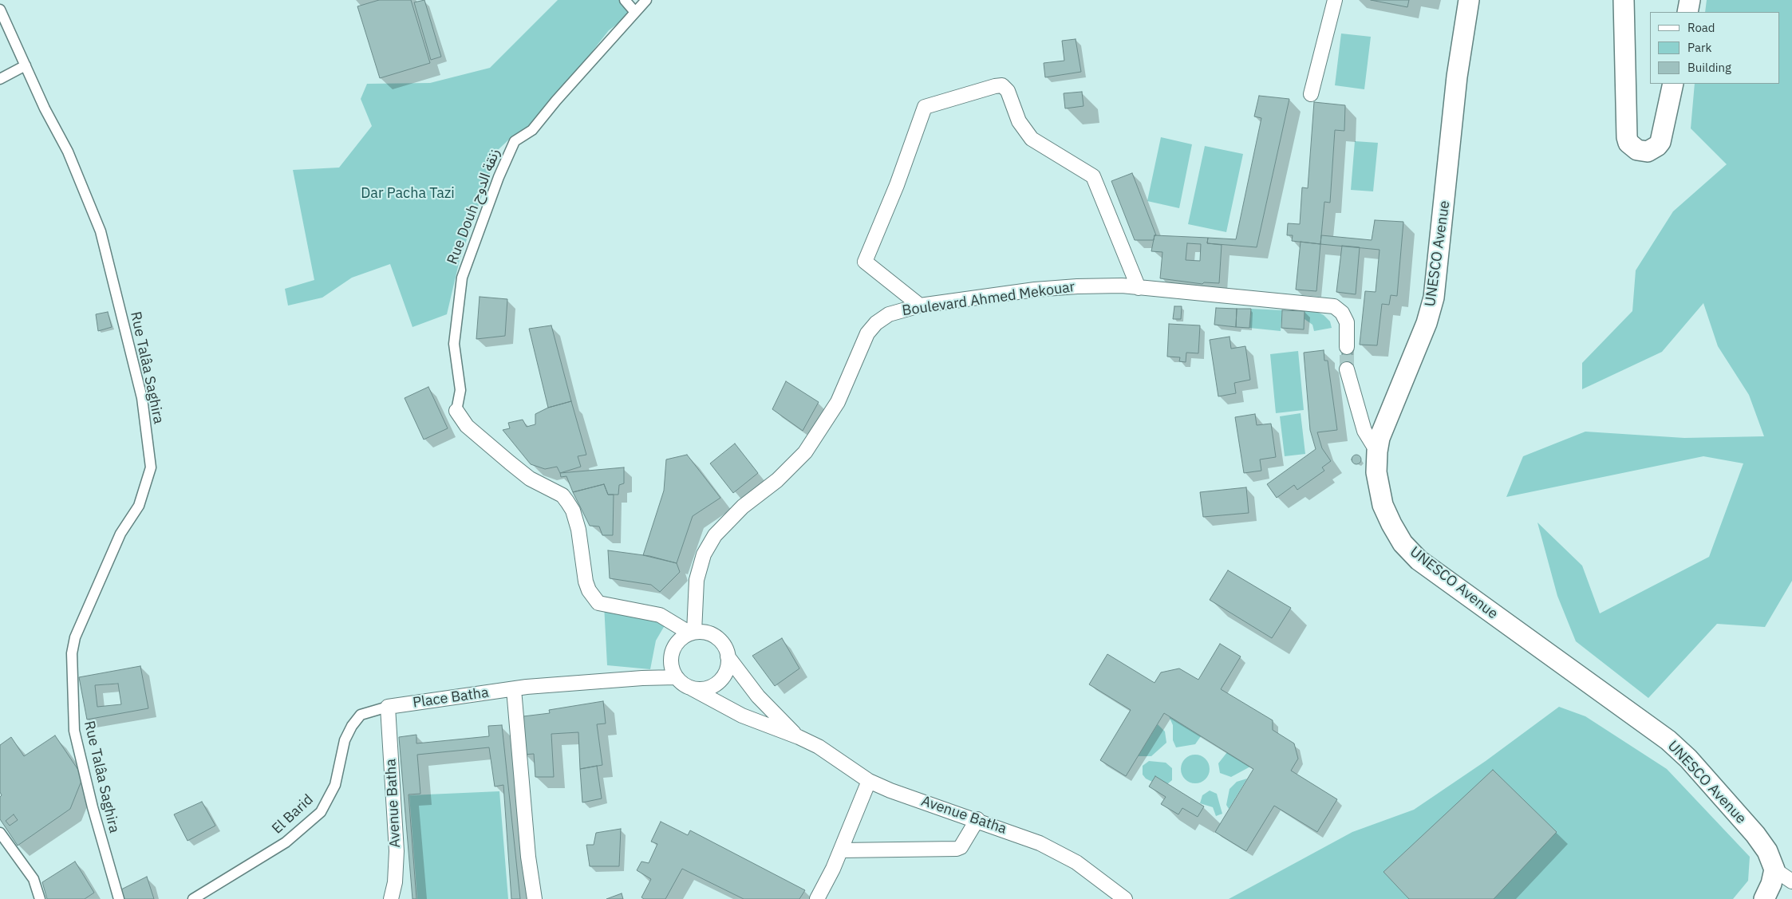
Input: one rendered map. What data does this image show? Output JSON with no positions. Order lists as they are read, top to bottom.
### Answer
{
  "streets": {
    "main road": ["UNESCO Avenue"],
    "street": [
      "Rue Douh زنقة الدوح",
      "Boulevard Ahmed Mekouar",
      "Rue Talâa Saghira",
      "Place Batha",
      "Avenue Batha",
      "El Barid"
    ]
  },
  "crossings": [
    ["Boulevard Ahmed Mekouar", "Avenue Batha"],
    ["Place Batha", "Avenue Batha"],
    ["Place Batha", "El Barid"],
    ["Avenue Batha", "El Barid"]
  ],
  "parks": ["Dar Pacha Tazi"],
  "legend": ["Road", "Park", "Building"]
}
